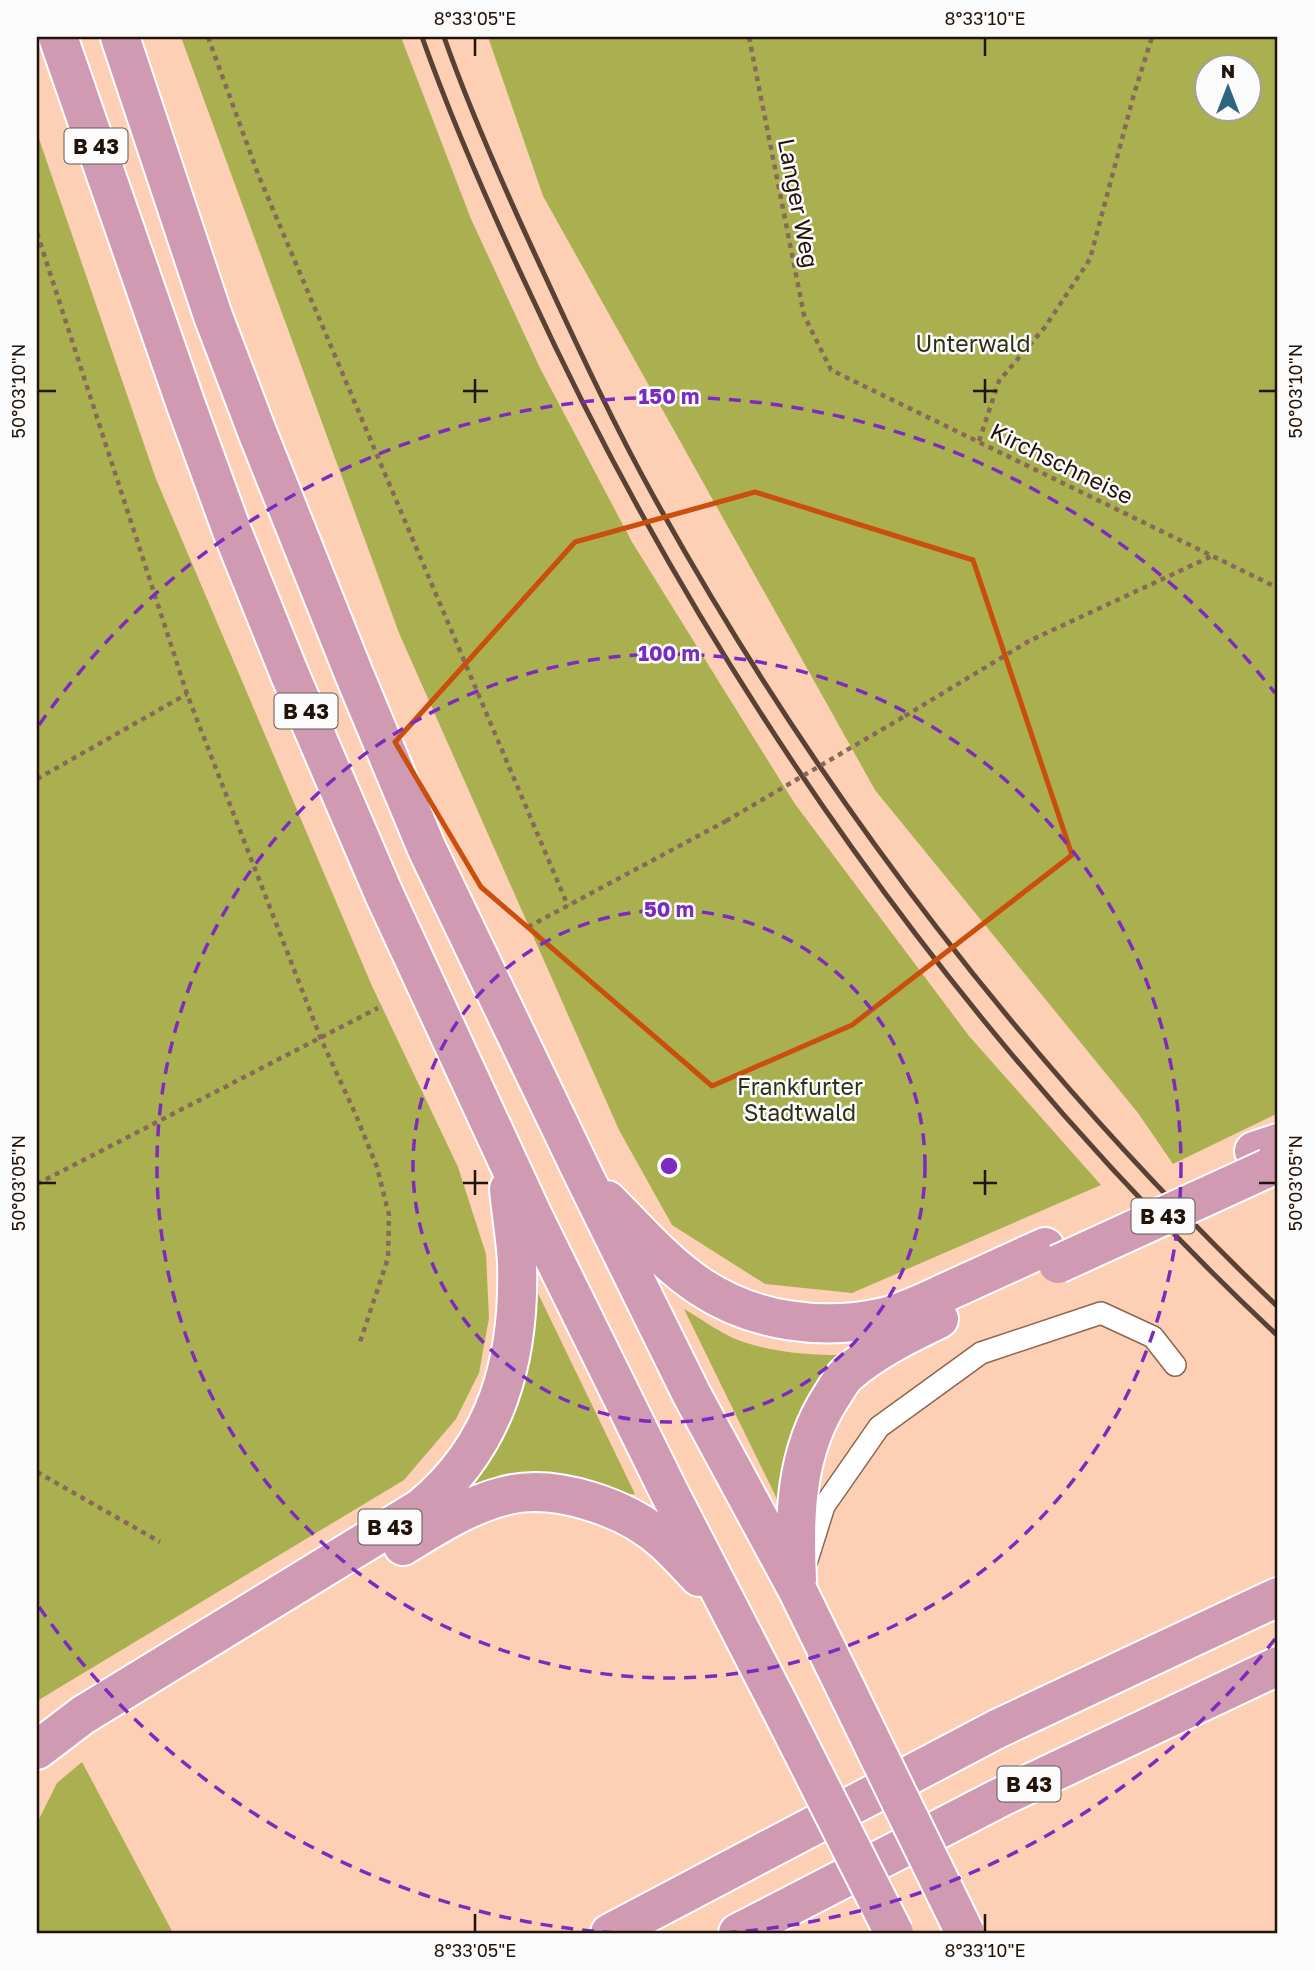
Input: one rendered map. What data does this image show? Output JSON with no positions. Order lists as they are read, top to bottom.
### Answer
{
  "streets": {
    "highway": ["B 43"],
    "path": ["Langer Weg", "Kirchschneise"]
  },
  "crossings": [
    ["Langer Weg", "Kirchschneise"]
  ],
  "parks": ["Unterwald", "Frankfurter Stadtwald"],
  "north": "top",
  "coordinates": [
    "8°33'05\"E",
    "8°33'10\"E",
    "50°03'10\"N",
    "50°03'05\"N"
  ],
  "rings": ["150 m", "100 m", "50 m"]
}
